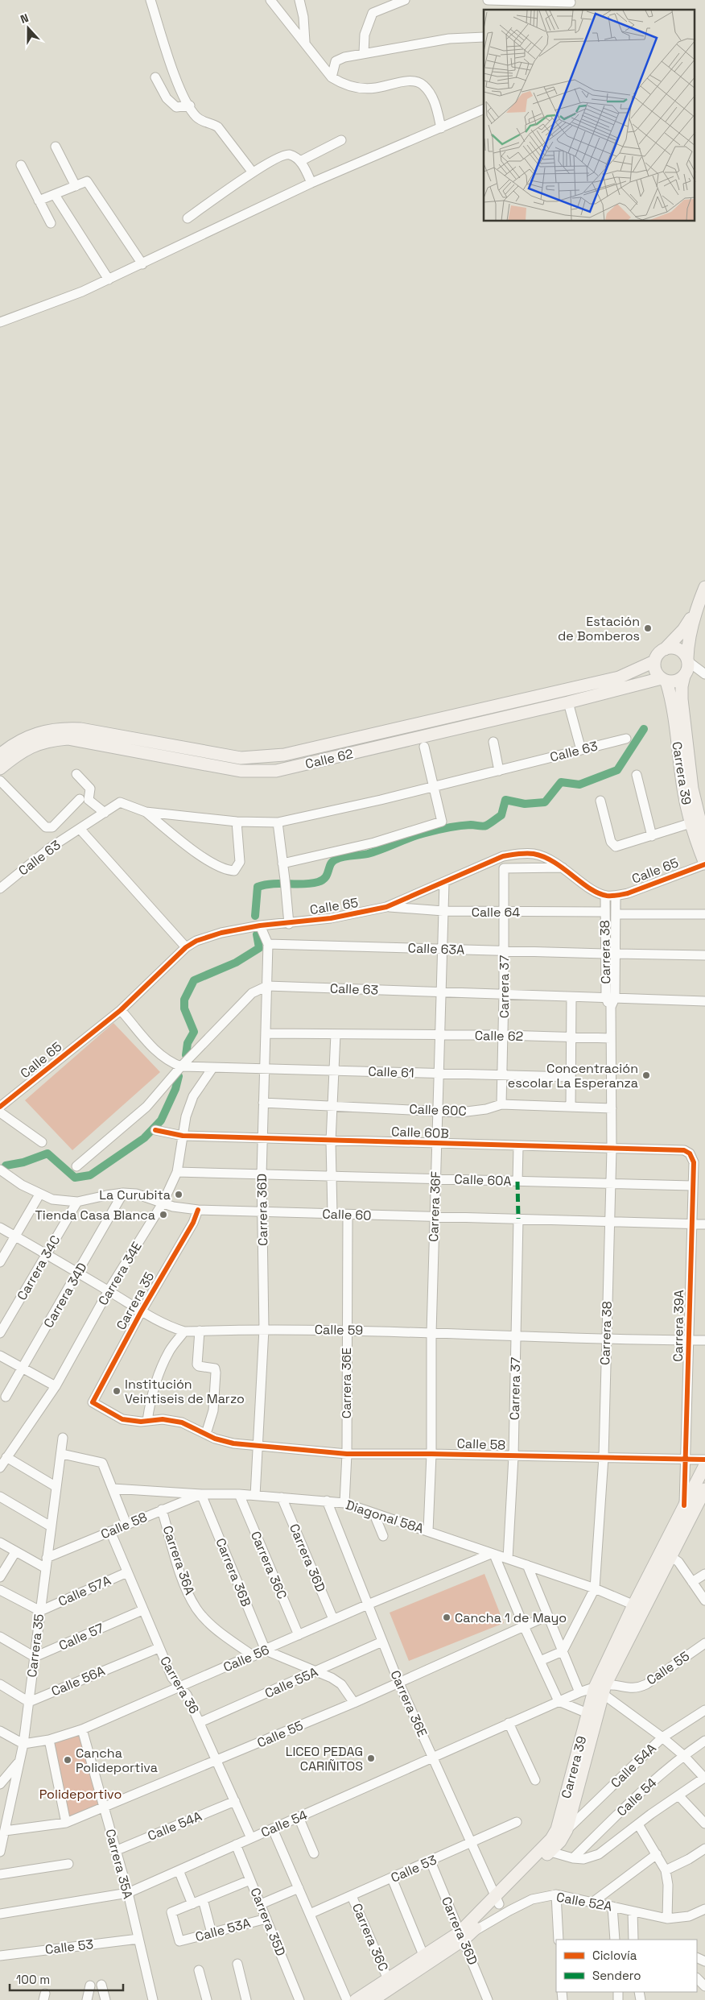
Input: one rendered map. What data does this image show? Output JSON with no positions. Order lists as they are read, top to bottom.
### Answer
{
  "streets": {
    "main road": ["Calle 62", "Carrera 39"],
    "street": [
      "Calle 63",
      "Calle 65",
      "Calle 64",
      "Calle 63A",
      "Carrera 38",
      "Carrera 37",
      "Calle 61",
      "Calle 60C",
      "Calle 60B",
      "Calle 60A",
      "Carrera 36F",
      "Carrera 36D",
      "Calle 60",
      "Carrera 34C",
      "Carrera 34E",
      "Carrera 34D",
      "Carrera 35",
      "Carrera 39A",
      "Calle 59",
      "Carrera 36E",
      "Calle 58",
      "Diagonal 58A",
      "Carrera 36A",
      "Carrera 36C",
      "Carrera 36B",
      "Calle 57A",
      "Calle 57",
      "Calle 56",
      "Calle 55",
      "Calle 56A",
      "Calle 55A",
      "Carrera 36",
      "Calle 54A",
      "Calle 54",
      "Carrera 35A",
      "Calle 53",
      "Calle 52A",
      "Carrera 35D",
      "Calle 53A"
    ]
  },
  "crossings": [
    ["Calle 63", "Carrera 38"],
    ["Calle 63", "Carrera 37"],
    ["Calle 63", "Carrera 36F"],
    ["Calle 63", "Carrera 36D"],
    ["Calle 62", "Carrera 39"],
    ["Calle 62", "Carrera 38"],
    ["Calle 62", "Carrera 37"],
    ["Calle 62", "Carrera 36F"],
    ["Calle 62", "Carrera 36D"],
    ["Carrera 39", "Calle 65"],
    ["Carrera 39", "Carrera 36D"],
    ["Carrera 39", "Carrera 39A"],
    ["Carrera 39", "Carrera 36E"],
    ["Carrera 39", "Diagonal 58A"],
    ["Carrera 39", "Carrera 36C"],
    ["Carrera 39", "Calle 55"],
    ["Carrera 39", "Calle 54A"],
    ["Carrera 39", "Calle 54"],
    ["Carrera 39", "Calle 52A"],
    ["Calle 65", "Calle 64"],
    ["Calle 65", "Carrera 38"],
    ["Calle 65", "Carrera 37"],
    ["Calle 65", "Carrera 36F"],
    ["Calle 65", "Carrera 36D"],
    ["Calle 64", "Carrera 38"],
    ["Calle 64", "Carrera 37"],
    ["Calle 64", "Carrera 36F"],
    ["Calle 63A", "Carrera 38"],
    ["Calle 63A", "Carrera 37"],
    ["Calle 63A", "Carrera 36F"],
    ["Calle 63A", "Carrera 36D"],
    ["Carrera 38", "Calle 60C"],
    ["Carrera 38", "Calle 60B"],
    ["Carrera 38", "Calle 60A"],
    ["Carrera 38", "Calle 60"],
    ["Carrera 38", "Calle 59"],
    ["Carrera 38", "Calle 58"],
    ["Carrera 38", "Diagonal 58A"],
    ["Carrera 37", "Calle 61"],
    ["Carrera 37", "Calle 60C"],
    ["Carrera 37", "Calle 60"],
    ["Carrera 37", "Calle 59"],
    ["Carrera 37", "Calle 58"],
    ["Carrera 37", "Diagonal 58A"],
    ["Calle 61", "Carrera 36F"],
    ["Calle 61", "Carrera 36D"],
    ["Calle 61", "Carrera 34E"],
    ["Calle 60C", "Carrera 36F"],
    ["Calle 60C", "Carrera 36D"],
    ["Calle 60B", "Carrera 36F"],
    ["Calle 60B", "Carrera 36D"],
    ["Calle 60B", "Carrera 34E"],
    ["Calle 60B", "Carrera 39A"],
    ["Calle 60A", "Carrera 36F"],
    ["Calle 60A", "Carrera 36D"],
    ["Calle 60A", "Carrera 34E"],
    ["Calle 60A", "Carrera 39A"],
    ["Carrera 36F", "Calle 60"],
    ["Carrera 36F", "Calle 59"],
    ["Carrera 36F", "Calle 58"],
    ["Carrera 36F", "Diagonal 58A"],
    ["Carrera 36D", "Calle 60"],
    ["Carrera 36D", "Calle 59"],
    ["Carrera 36D", "Calle 58"],
    ["Carrera 36D", "Diagonal 58A"],
    ["Carrera 36D", "Calle 56"],
    ["Carrera 36D", "Calle 53"],
    ["Carrera 36D", "Calle 52A"],
    ["Calle 60", "Carrera 34C"],
    ["Calle 60", "Carrera 34E"],
    ["Calle 60", "Carrera 34D"],
    ["Calle 60", "Carrera 35"],
    ["Calle 60", "Carrera 39A"],
    ["Calle 60", "Carrera 36E"],
    ["Carrera 34C", "Calle 59"],
    ["Carrera 34E", "Calle 59"],
    ["Carrera 34D", "Calle 59"],
    ["Carrera 35", "Calle 59"],
    ["Carrera 35", "Calle 58"],
    ["Carrera 35", "Calle 57A"],
    ["Carrera 35", "Calle 57"],
    ["Carrera 35", "Calle 56"],
    ["Carrera 35", "Calle 55"],
    ["Carrera 35", "Calle 56A"],
    ["Carrera 39A", "Calle 59"],
    ["Carrera 39A", "Calle 58"],
    ["Calle 59", "Carrera 36E"],
    ["Carrera 36E", "Calle 58"],
    ["Carrera 36E", "Diagonal 58A"],
    ["Carrera 36E", "Calle 56"],
    ["Carrera 36E", "Calle 55"],
    ["Carrera 36E", "Calle 55A"],
    ["Carrera 36E", "Calle 54"],
    ["Carrera 36E", "Calle 53"],
    ["Calle 58", "Diagonal 58A"],
    ["Calle 58", "Carrera 36A"],
    ["Calle 58", "Carrera 36B"],
    ["Calle 58", "Carrera 36"],
    ["Diagonal 58A", "Carrera 36C"],
    ["Diagonal 58A", "Carrera 36B"],
    ["Diagonal 58A", "Calle 56"],
    ["Carrera 36A", "Calle 56"],
    ["Carrera 36C", "Calle 56"],
    ["Carrera 36C", "Calle 53"],
    ["Carrera 36B", "Calle 56"],
    ["Calle 57A", "Carrera 36"],
    ["Calle 57", "Carrera 36"],
    ["Calle 56", "Carrera 36"],
    ["Calle 56", "Carrera 35A"],
    ["Calle 55", "Carrera 36"],
    ["Calle 55", "Calle 54"],
    ["Calle 55", "Carrera 35A"],
    ["Calle 56A", "Carrera 36"],
    ["Calle 55A", "Carrera 36"],
    ["Carrera 36", "Calle 54A"],
    ["Carrera 36", "Calle 54"],
    ["Calle 54A", "Carrera 35A"],
    ["Calle 54", "Carrera 35A"],
    ["Calle 54", "Carrera 35D"],
    ["Carrera 35A", "Calle 53"],
    ["Carrera 35D", "Calle 53A"]
  ],
  "parks": ["Polideportivo"],
  "places": [
    "Estación de Bomberos",
    "Concentración escolar La Esperanza",
    "La Curubita",
    "Tienda Casa Blanca",
    "Institución Veintiseis de Marzo",
    "Cancha 1 de Mayo",
    "LICEO PEDAG CARIÑITOS",
    "Cancha Polideportiva"
  ],
  "legend": ["Ciclovía", "Sendero"],
  "scale_bar": "100 m",
  "north": "top"
}
